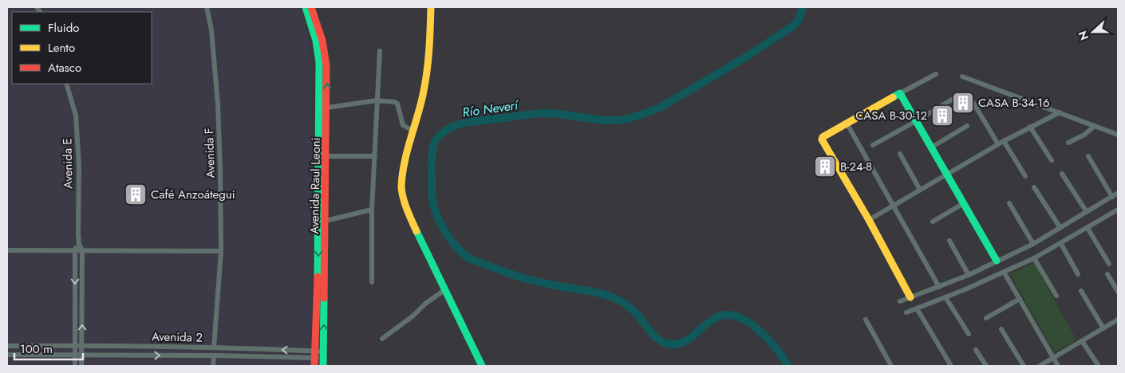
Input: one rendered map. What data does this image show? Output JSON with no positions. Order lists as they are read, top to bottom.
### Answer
{
  "streets": {
    "street": [
      "Avenida F",
      "Avenida E",
      "Avenida Raul Leoni",
      "Avenida 2"
    ]
  },
  "crossings": [
    ["Avenida F", "Avenida 2"],
    ["Avenida E", "Avenida 2"],
    ["Avenida Raul Leoni", "Avenida 2"]
  ],
  "water": ["Río Neverí"],
  "places": {
    "building": [
      "CASA B-34-16",
      "CASA B-30-12",
      "B-24-8",
      "Café Anzoátegui"
    ]
  },
  "legend": ["Fluido", "Lento", "Atasco"],
  "scale_bar": "100 m",
  "north": "left"
}
